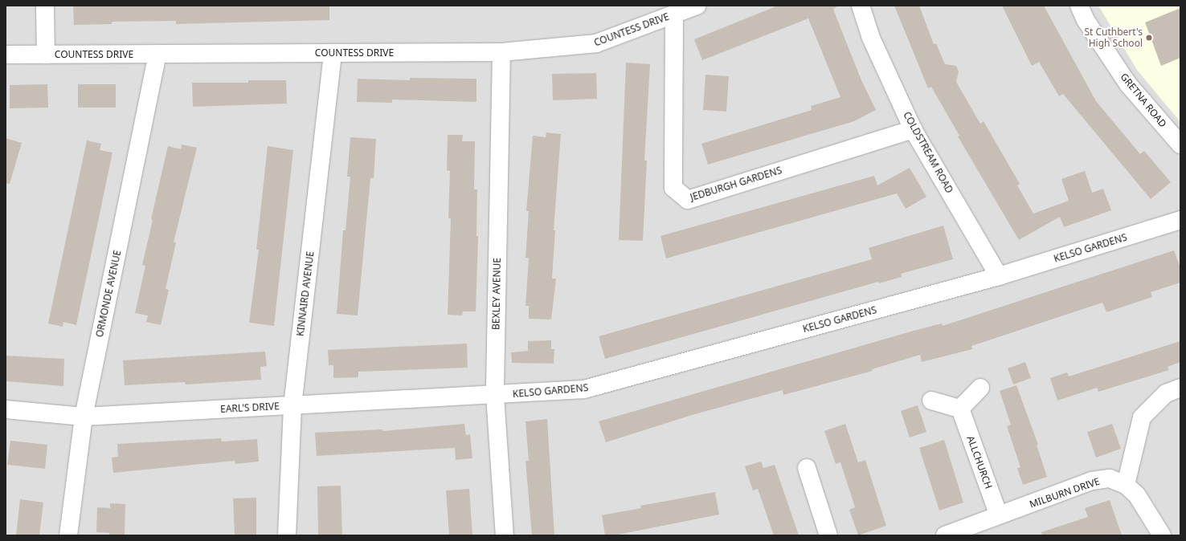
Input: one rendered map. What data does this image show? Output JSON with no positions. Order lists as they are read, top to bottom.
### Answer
{
  "streets": {
    "street": [
      "COUNTESS DRIVE",
      "GRETNA ROAD",
      "COLDSTREAM ROAD",
      "JEDBURGH GARDENS",
      "KELSO GARDENS",
      "ORMONDE AVENUE",
      "KINNAIRD AVENUE",
      "BEXLEY AVENUE",
      "EARL'S DRIVE",
      "ALLCHURCH",
      "MILBURN DRIVE"
    ]
  },
  "crossings": [
    ["COUNTESS DRIVE", "JEDBURGH GARDENS"],
    ["COUNTESS DRIVE", "ORMONDE AVENUE"],
    ["COUNTESS DRIVE", "KINNAIRD AVENUE"],
    ["COUNTESS DRIVE", "BEXLEY AVENUE"],
    ["COLDSTREAM ROAD", "JEDBURGH GARDENS"],
    ["COLDSTREAM ROAD", "KELSO GARDENS"],
    ["KELSO GARDENS", "BEXLEY AVENUE"],
    ["KELSO GARDENS", "EARL'S DRIVE"],
    ["ORMONDE AVENUE", "EARL'S DRIVE"],
    ["KINNAIRD AVENUE", "EARL'S DRIVE"],
    ["BEXLEY AVENUE", "EARL'S DRIVE"],
    ["ALLCHURCH", "MILBURN DRIVE"]
  ],
  "places": ["St Cuthbert's High School"]
}
